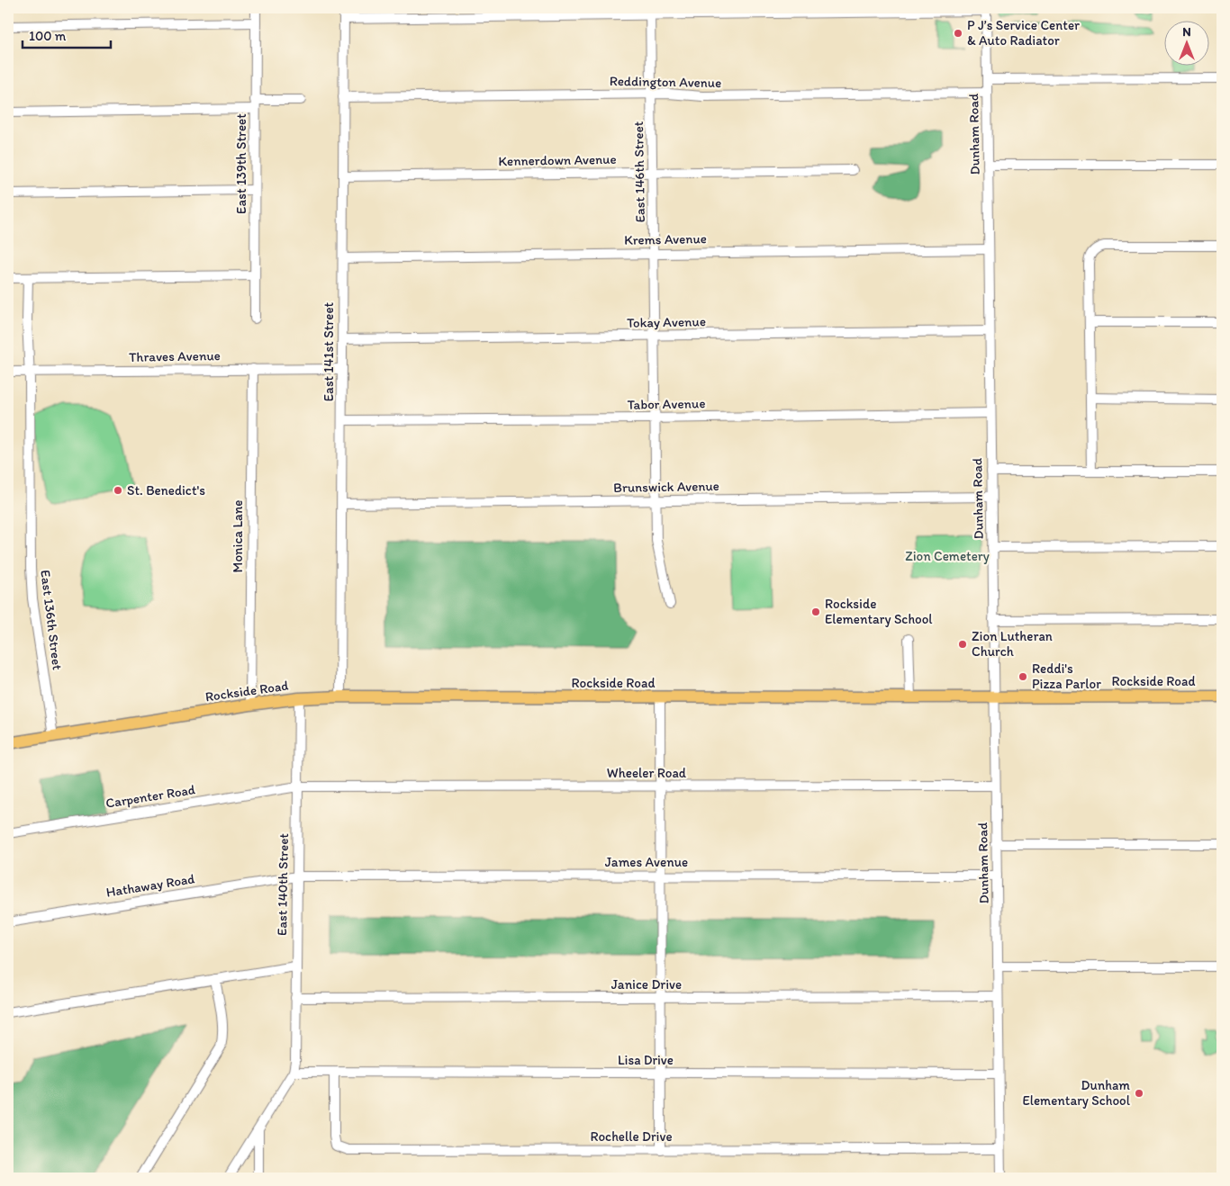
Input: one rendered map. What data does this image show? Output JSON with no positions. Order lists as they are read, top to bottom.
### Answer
{
  "streets": {
    "main road": ["Rockside Road"],
    "street": [
      "Reddington Avenue",
      "Dunham Road",
      "Kennerdown Avenue",
      "East 139th Street",
      "East 146th Street",
      "Krems Avenue",
      "Tokay Avenue",
      "East 141st Street",
      "Thraves Avenue",
      "Tabor Avenue",
      "Brunswick Avenue",
      "Monica Lane",
      "East 136th Street",
      "Wheeler Road",
      "Carpenter Road",
      "James Avenue",
      "East 140th Street",
      "Hathaway Road",
      "Janice Drive",
      "Lisa Drive",
      "Rochelle Drive"
    ]
  },
  "crossings": [
    ["Reddington Avenue", "Dunham Road"],
    ["Reddington Avenue", "East 146th Street"],
    ["Reddington Avenue", "East 141st Street"],
    ["Dunham Road", "Krems Avenue"],
    ["Dunham Road", "Tokay Avenue"],
    ["Dunham Road", "Tabor Avenue"],
    ["Dunham Road", "Brunswick Avenue"],
    ["Dunham Road", "Rockside Road"],
    ["Dunham Road", "Wheeler Road"],
    ["Dunham Road", "James Avenue"],
    ["Dunham Road", "Janice Drive"],
    ["Dunham Road", "Lisa Drive"],
    ["Dunham Road", "Rochelle Drive"],
    ["Kennerdown Avenue", "East 146th Street"],
    ["Kennerdown Avenue", "East 141st Street"],
    ["East 146th Street", "Krems Avenue"],
    ["East 146th Street", "Tokay Avenue"],
    ["East 146th Street", "Tabor Avenue"],
    ["East 146th Street", "Brunswick Avenue"],
    ["Krems Avenue", "East 141st Street"],
    ["Tokay Avenue", "East 141st Street"],
    ["East 141st Street", "Thraves Avenue"],
    ["East 141st Street", "Tabor Avenue"],
    ["East 141st Street", "Brunswick Avenue"],
    ["East 141st Street", "Rockside Road"],
    ["Thraves Avenue", "Monica Lane"],
    ["Thraves Avenue", "East 136th Street"],
    ["Monica Lane", "Rockside Road"],
    ["East 136th Street", "Rockside Road"],
    ["Rockside Road", "East 140th Street"],
    ["Wheeler Road", "Carpenter Road"],
    ["Wheeler Road", "East 140th Street"],
    ["Carpenter Road", "East 140th Street"],
    ["James Avenue", "East 140th Street"],
    ["James Avenue", "Hathaway Road"],
    ["East 140th Street", "Hathaway Road"],
    ["East 140th Street", "Janice Drive"],
    ["East 140th Street", "Lisa Drive"],
    ["Lisa Drive", "Rochelle Drive"]
  ],
  "parks": ["Zion Cemetery"],
  "places": [
    "P J’s Service Center & Auto Radiator",
    "St. Benedict's",
    "Rockside Elementary School",
    "Zion Lutheran Church",
    "Reddi's Pizza Parlor",
    "Dunham Elementary School"
  ],
  "scale_bar": "100 m",
  "north": "top"
}
